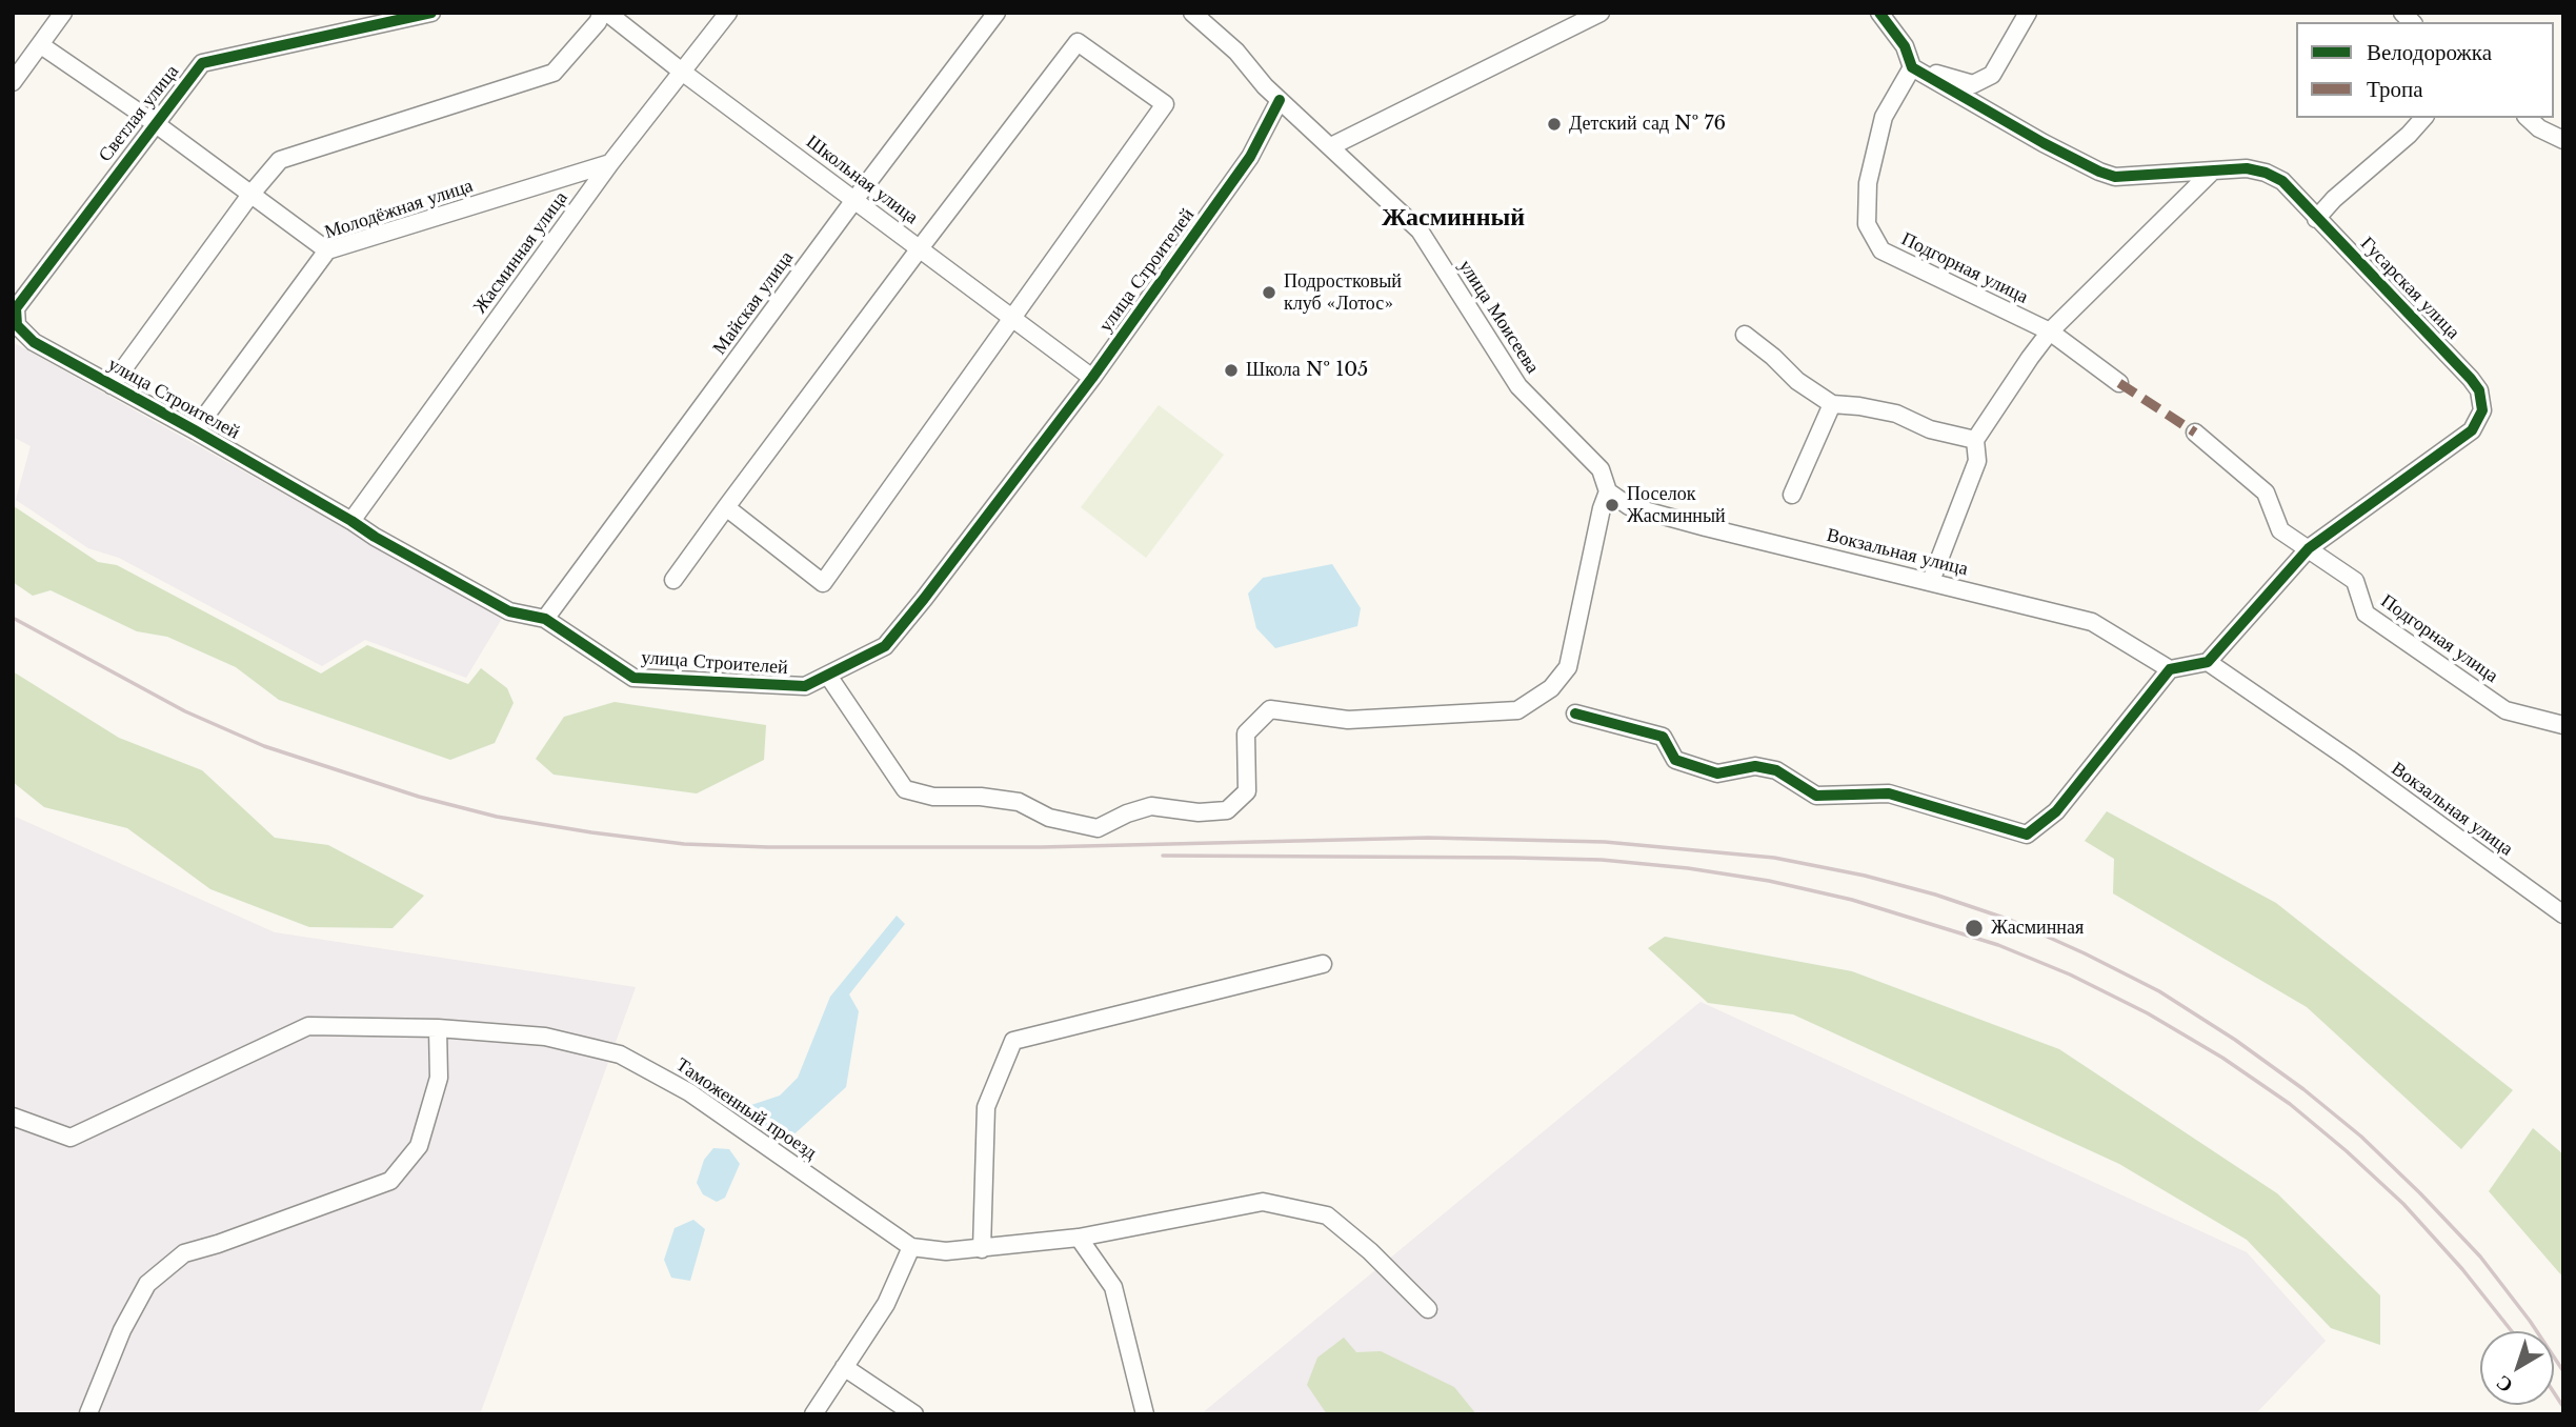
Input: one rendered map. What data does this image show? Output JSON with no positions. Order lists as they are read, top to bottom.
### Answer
{
  "streets": {
    "street": [
      "Светлая улица",
      "Школьная улица",
      "Молодёжная улица",
      "Жасминная улица",
      "Подгорная улица",
      "улица Строителей",
      "Гусарская улица",
      "Майская улица",
      "улица Моисеева",
      "Вокзальная улица",
      "Таможенный проезд"
    ]
  },
  "crossings": [
    ["Светлая улица", "улица Строителей"],
    ["Школьная улица", "Жасминная улица"],
    ["Школьная улица", "улица Строителей"],
    ["Школьная улица", "Майская улица"],
    ["Молодёжная улица", "Жасминная улица"],
    ["Молодёжная улица", "улица Строителей"],
    ["Жасминная улица", "улица Строителей"],
    ["Подгорная улица", "Гусарская улица"],
    ["улица Строителей", "Майская улица"],
    ["улица Строителей", "улица Моисеева"],
    ["улица Моисеева", "Вокзальная улица"]
  ],
  "districts": ["Жасминный"],
  "places": [
    "Детский сад № 76",
    "Подростковый клуб «Лотос»",
    "Школа № 105",
    "Поселок Жасминный",
    "Жасминная"
  ],
  "legend": ["Велодорожка", "Тропа"],
  "north": "bottom left"
}
